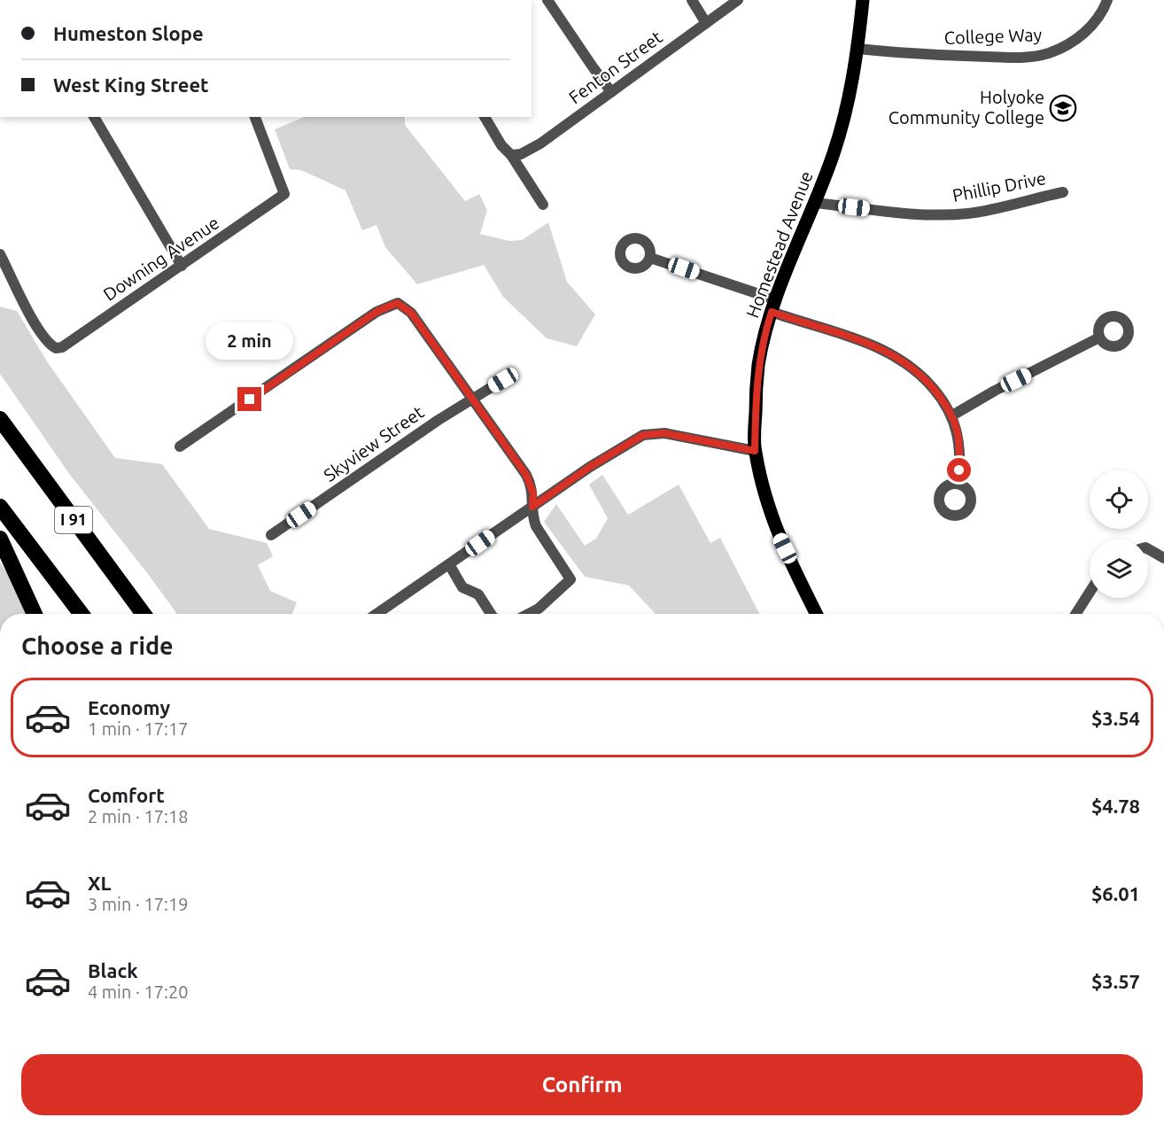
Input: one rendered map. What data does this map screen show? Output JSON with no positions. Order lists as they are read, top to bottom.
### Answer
{
  "streets": {
    "highway": ["I 91"],
    "main road": ["Homestead Avenue"],
    "street": [
      "College Way",
      "Fenton Street",
      "Phillip Drive",
      "Downing Avenue",
      "Skyview Street"
    ]
  },
  "crossings": [
    ["College Way", "Homestead Avenue"],
    ["Phillip Drive", "Homestead Avenue"]
  ],
  "places": {
    "school or university": ["Holyoke Community College"]
  },
  "page": {
    "banner": ["Humeston Slope", "West King Street"],
    "bubble": "2 min",
    "heading": "Choose a ride",
    "list": [
      {
        "name": "Economy",
        "note": "1 min · 17:17",
        "value": "$3.54"
      },
      {
        "name": "Comfort",
        "note": "2 min · 17:18",
        "value": "$4.78"
      },
      {
        "name": "XL",
        "note": "3 min · 17:19",
        "value": "$6.01"
      },
      {
        "name": "Black",
        "note": "4 min · 17:20",
        "value": "$3.57"
      }
    ],
    "buttons": "Confirm"
  }
}
